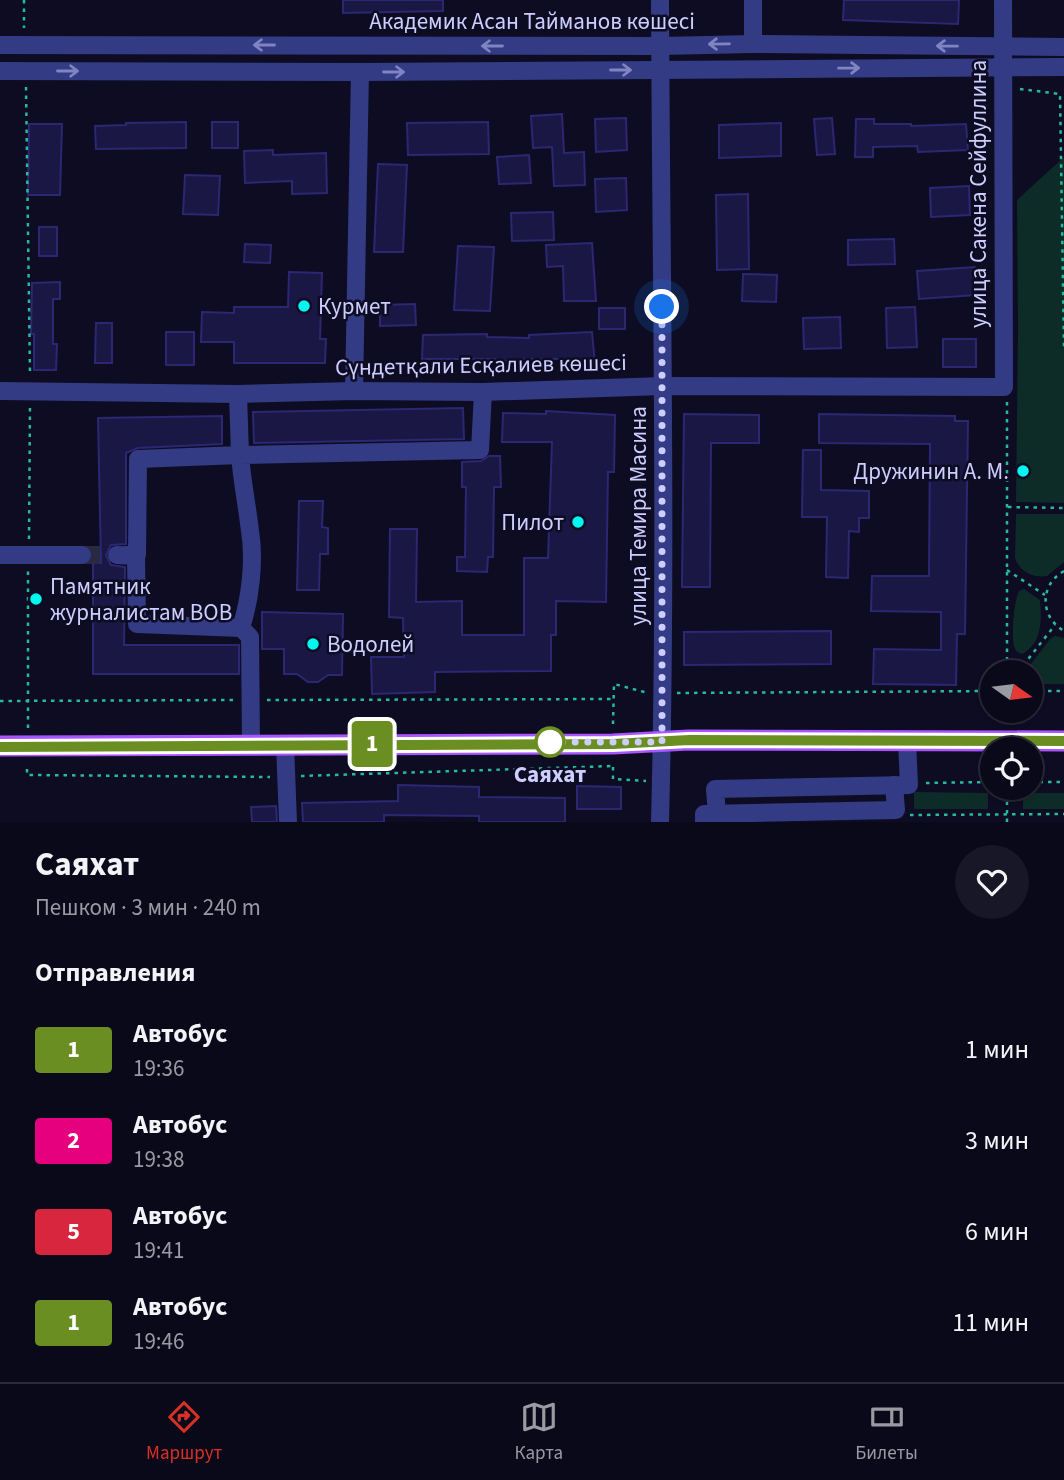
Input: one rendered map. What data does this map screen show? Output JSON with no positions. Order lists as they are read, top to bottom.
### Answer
{
  "streets": {
    "street": [
      "Академик Асан Тайманов көшесі",
      "улица Сакена Сейфуллина",
      "Сүндетқали Есқалиев көшесі",
      "улица Темира Масина"
    ]
  },
  "crossings": [
    ["Академик Асан Тайманов көшесі", "улица Сакена Сейфуллина"],
    ["Академик Асан Тайманов көшесі", "улица Темира Масина"],
    ["улица Сакена Сейфуллина", "Сүндетқали Есқалиев көшесі"],
    ["Сүндетқали Есқалиев көшесі", "улица Темира Масина"]
  ],
  "places": [
    "Курмет",
    "Дружинин А. М.",
    "Пилот",
    "Памятник журналистам ВОВ",
    "Водолей",
    "Саяхат"
  ],
  "lines": ["bus line 1"],
  "north": "right",
  "page": {
    "on_map": "1",
    "heading": [
      ["Саяхат", "Пешком · 3 мин · 240 m"],
      "Отправления"
    ],
    "list": [
      {
        "mark": "1",
        "name": "Автобус",
        "note": "19:36",
        "value": "1 мин"
      },
      {
        "mark": "2",
        "name": "Автобус",
        "note": "19:38",
        "value": "3 мин"
      },
      {
        "mark": "5",
        "name": "Автобус",
        "note": "19:41",
        "value": "6 мин"
      },
      {
        "mark": "1",
        "name": "Автобус",
        "note": "19:46",
        "value": "11 мин"
      }
    ],
    "tabs": ["Маршрут", "Карта", "Билеты"]
  }
}
